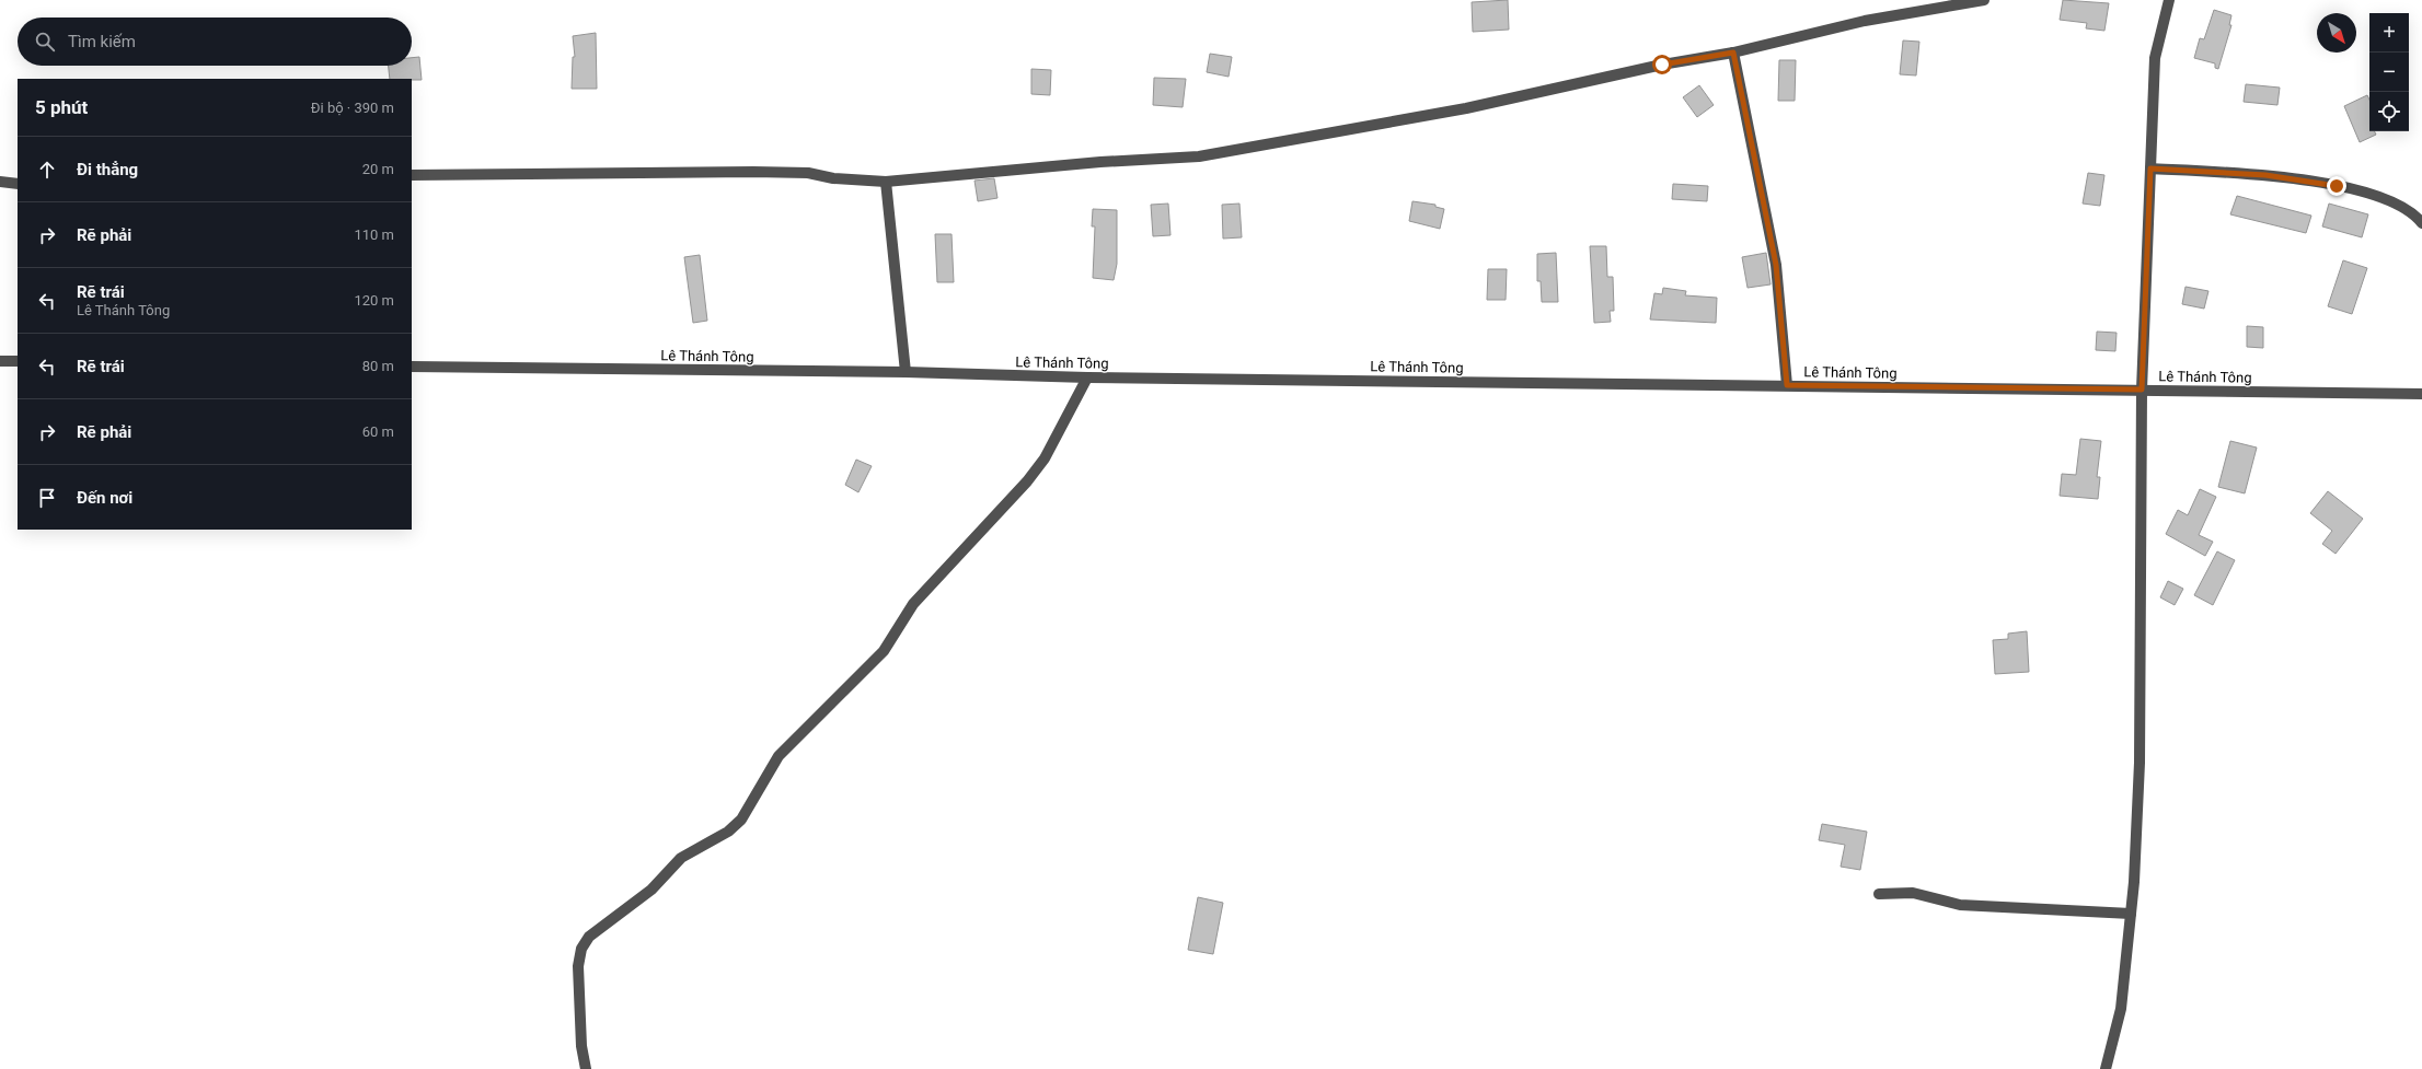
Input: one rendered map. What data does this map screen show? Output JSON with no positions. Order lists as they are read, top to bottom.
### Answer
{
  "streets": {
    "street": ["Lê Thánh Tông"]
  },
  "north": "bottom right",
  "page": {
    "map_buttons": ["+", "−"],
    "search": "Tìm kiếm",
    "heading": ["5 phút", "Đi bộ · 390 m"],
    "list": [
      ["Đi thẳng", "20 m"],
      ["Rẽ phải", "110 m"],
      ["Rẽ trái", "Lê Thánh Tông", "120 m"],
      ["Rẽ trái", "80 m"],
      ["Rẽ phải", "60 m"],
      "Đến nơi"
    ]
  }
}
